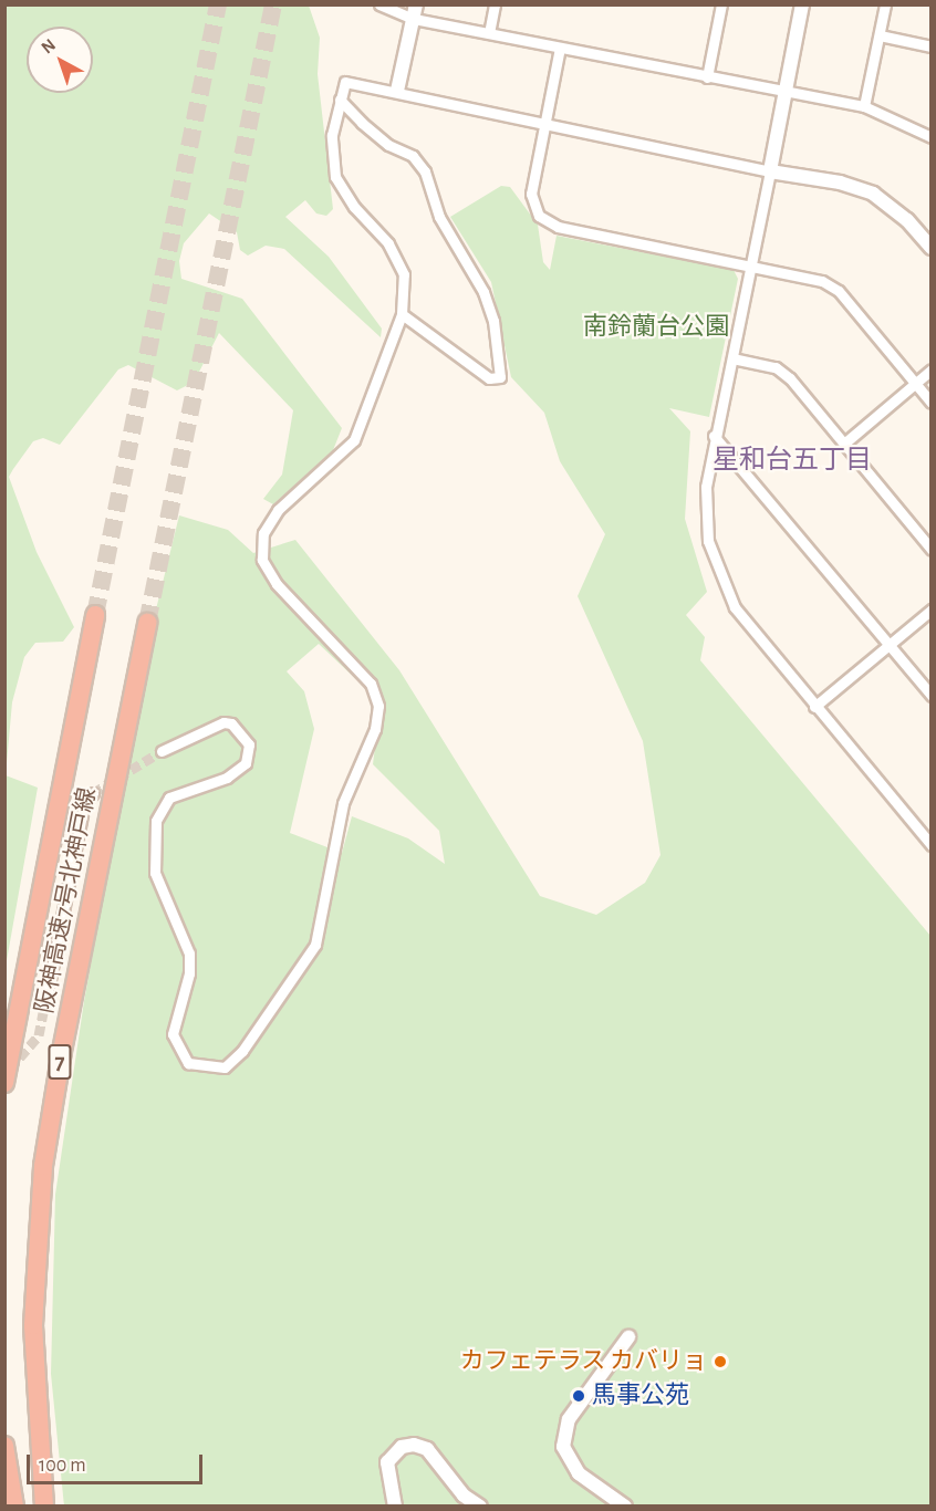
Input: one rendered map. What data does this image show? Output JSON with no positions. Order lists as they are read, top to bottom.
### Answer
{
  "streets": {
    "highway": ["阪神高速7号北神戸線", "7"]
  },
  "districts": ["星和台五丁目"],
  "parks": ["南鈴蘭台公園"],
  "places": ["カフェテラス カバリョ", "馬事公苑"],
  "scale_bar": "100 m",
  "north": "top left"
}
